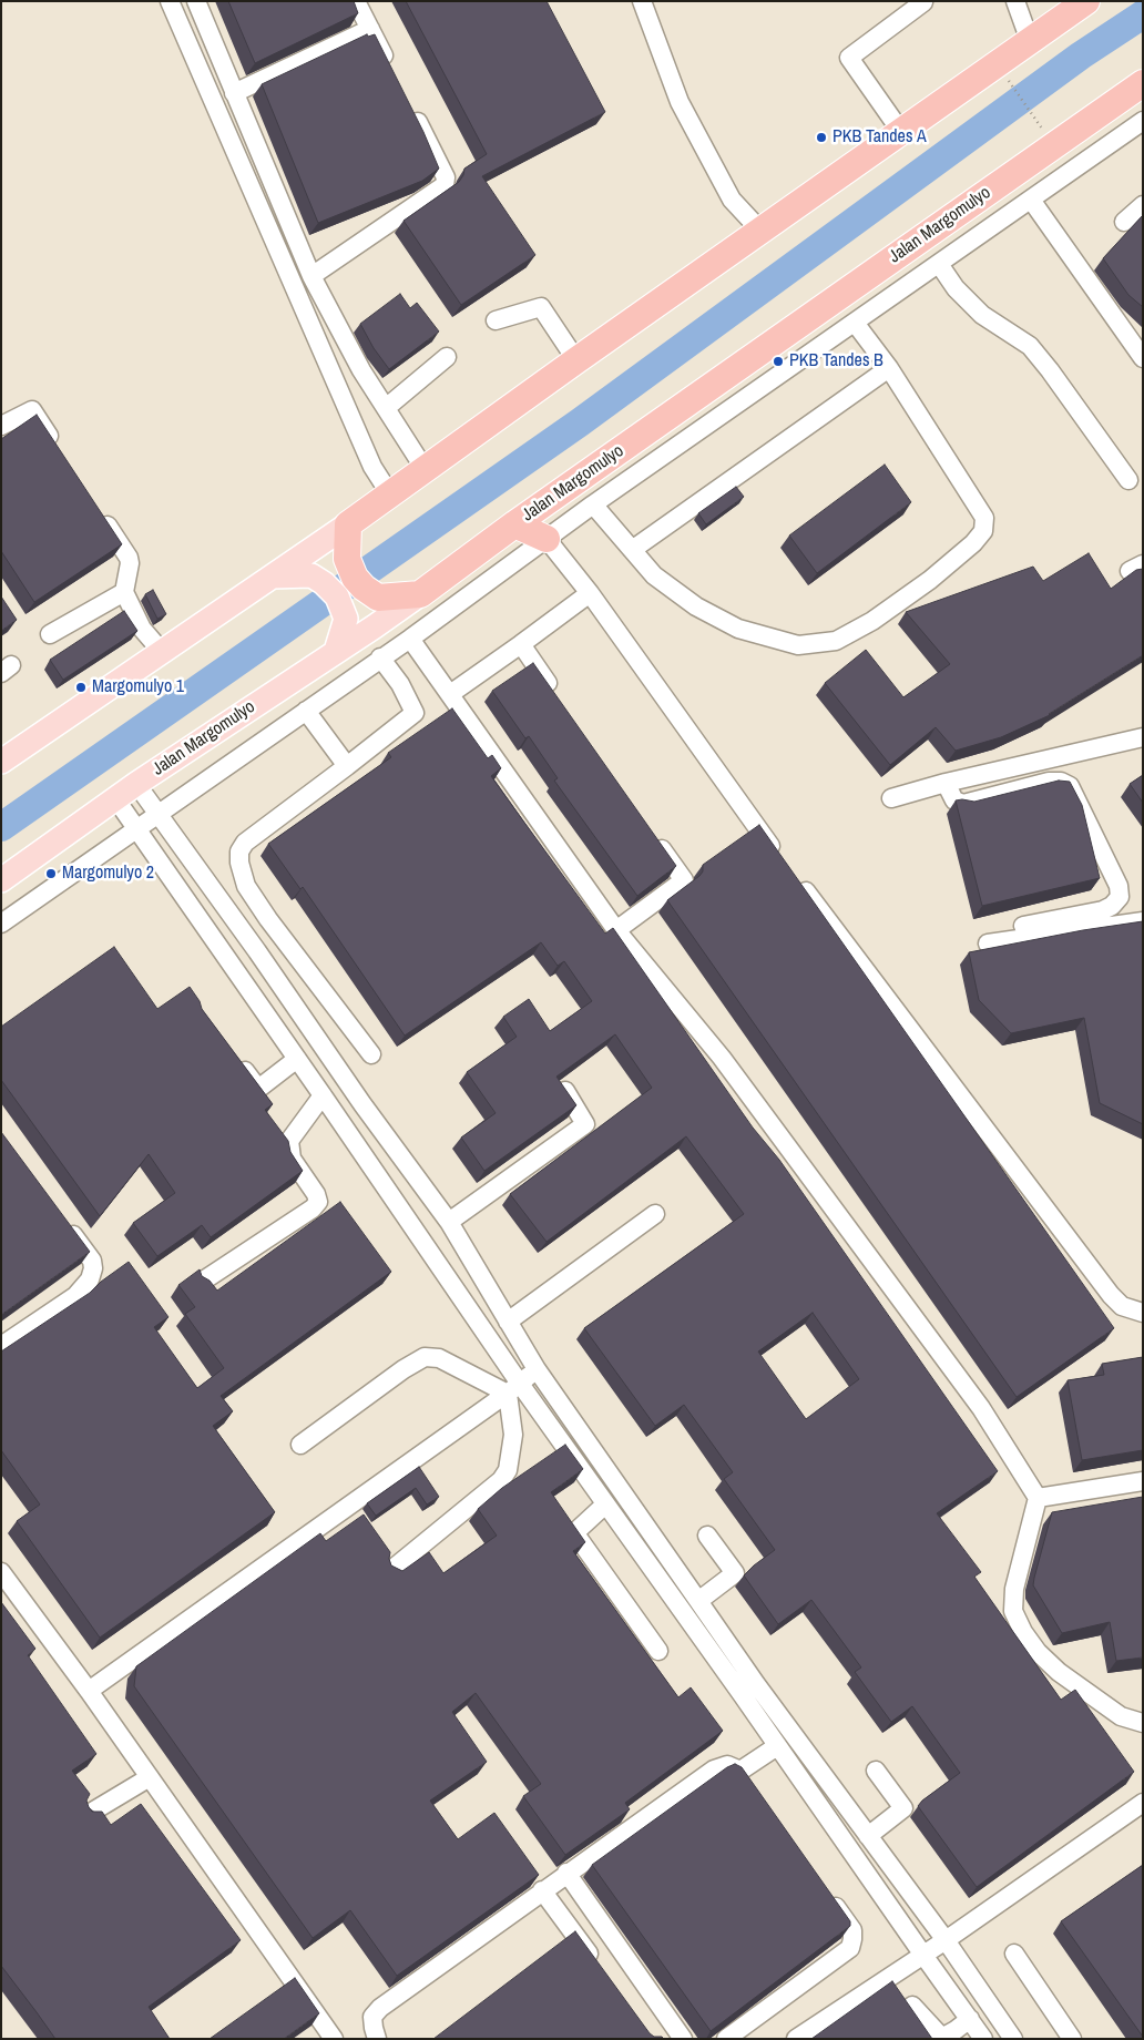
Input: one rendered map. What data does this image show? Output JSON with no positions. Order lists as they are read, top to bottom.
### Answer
{
  "streets": {
    "highway": ["Jalan Margomulyo"]
  },
  "places": [
    "PKB Tandes A",
    "PKB Tandes B",
    "Margomulyo 1",
    "Margomulyo 2"
  ]
}
